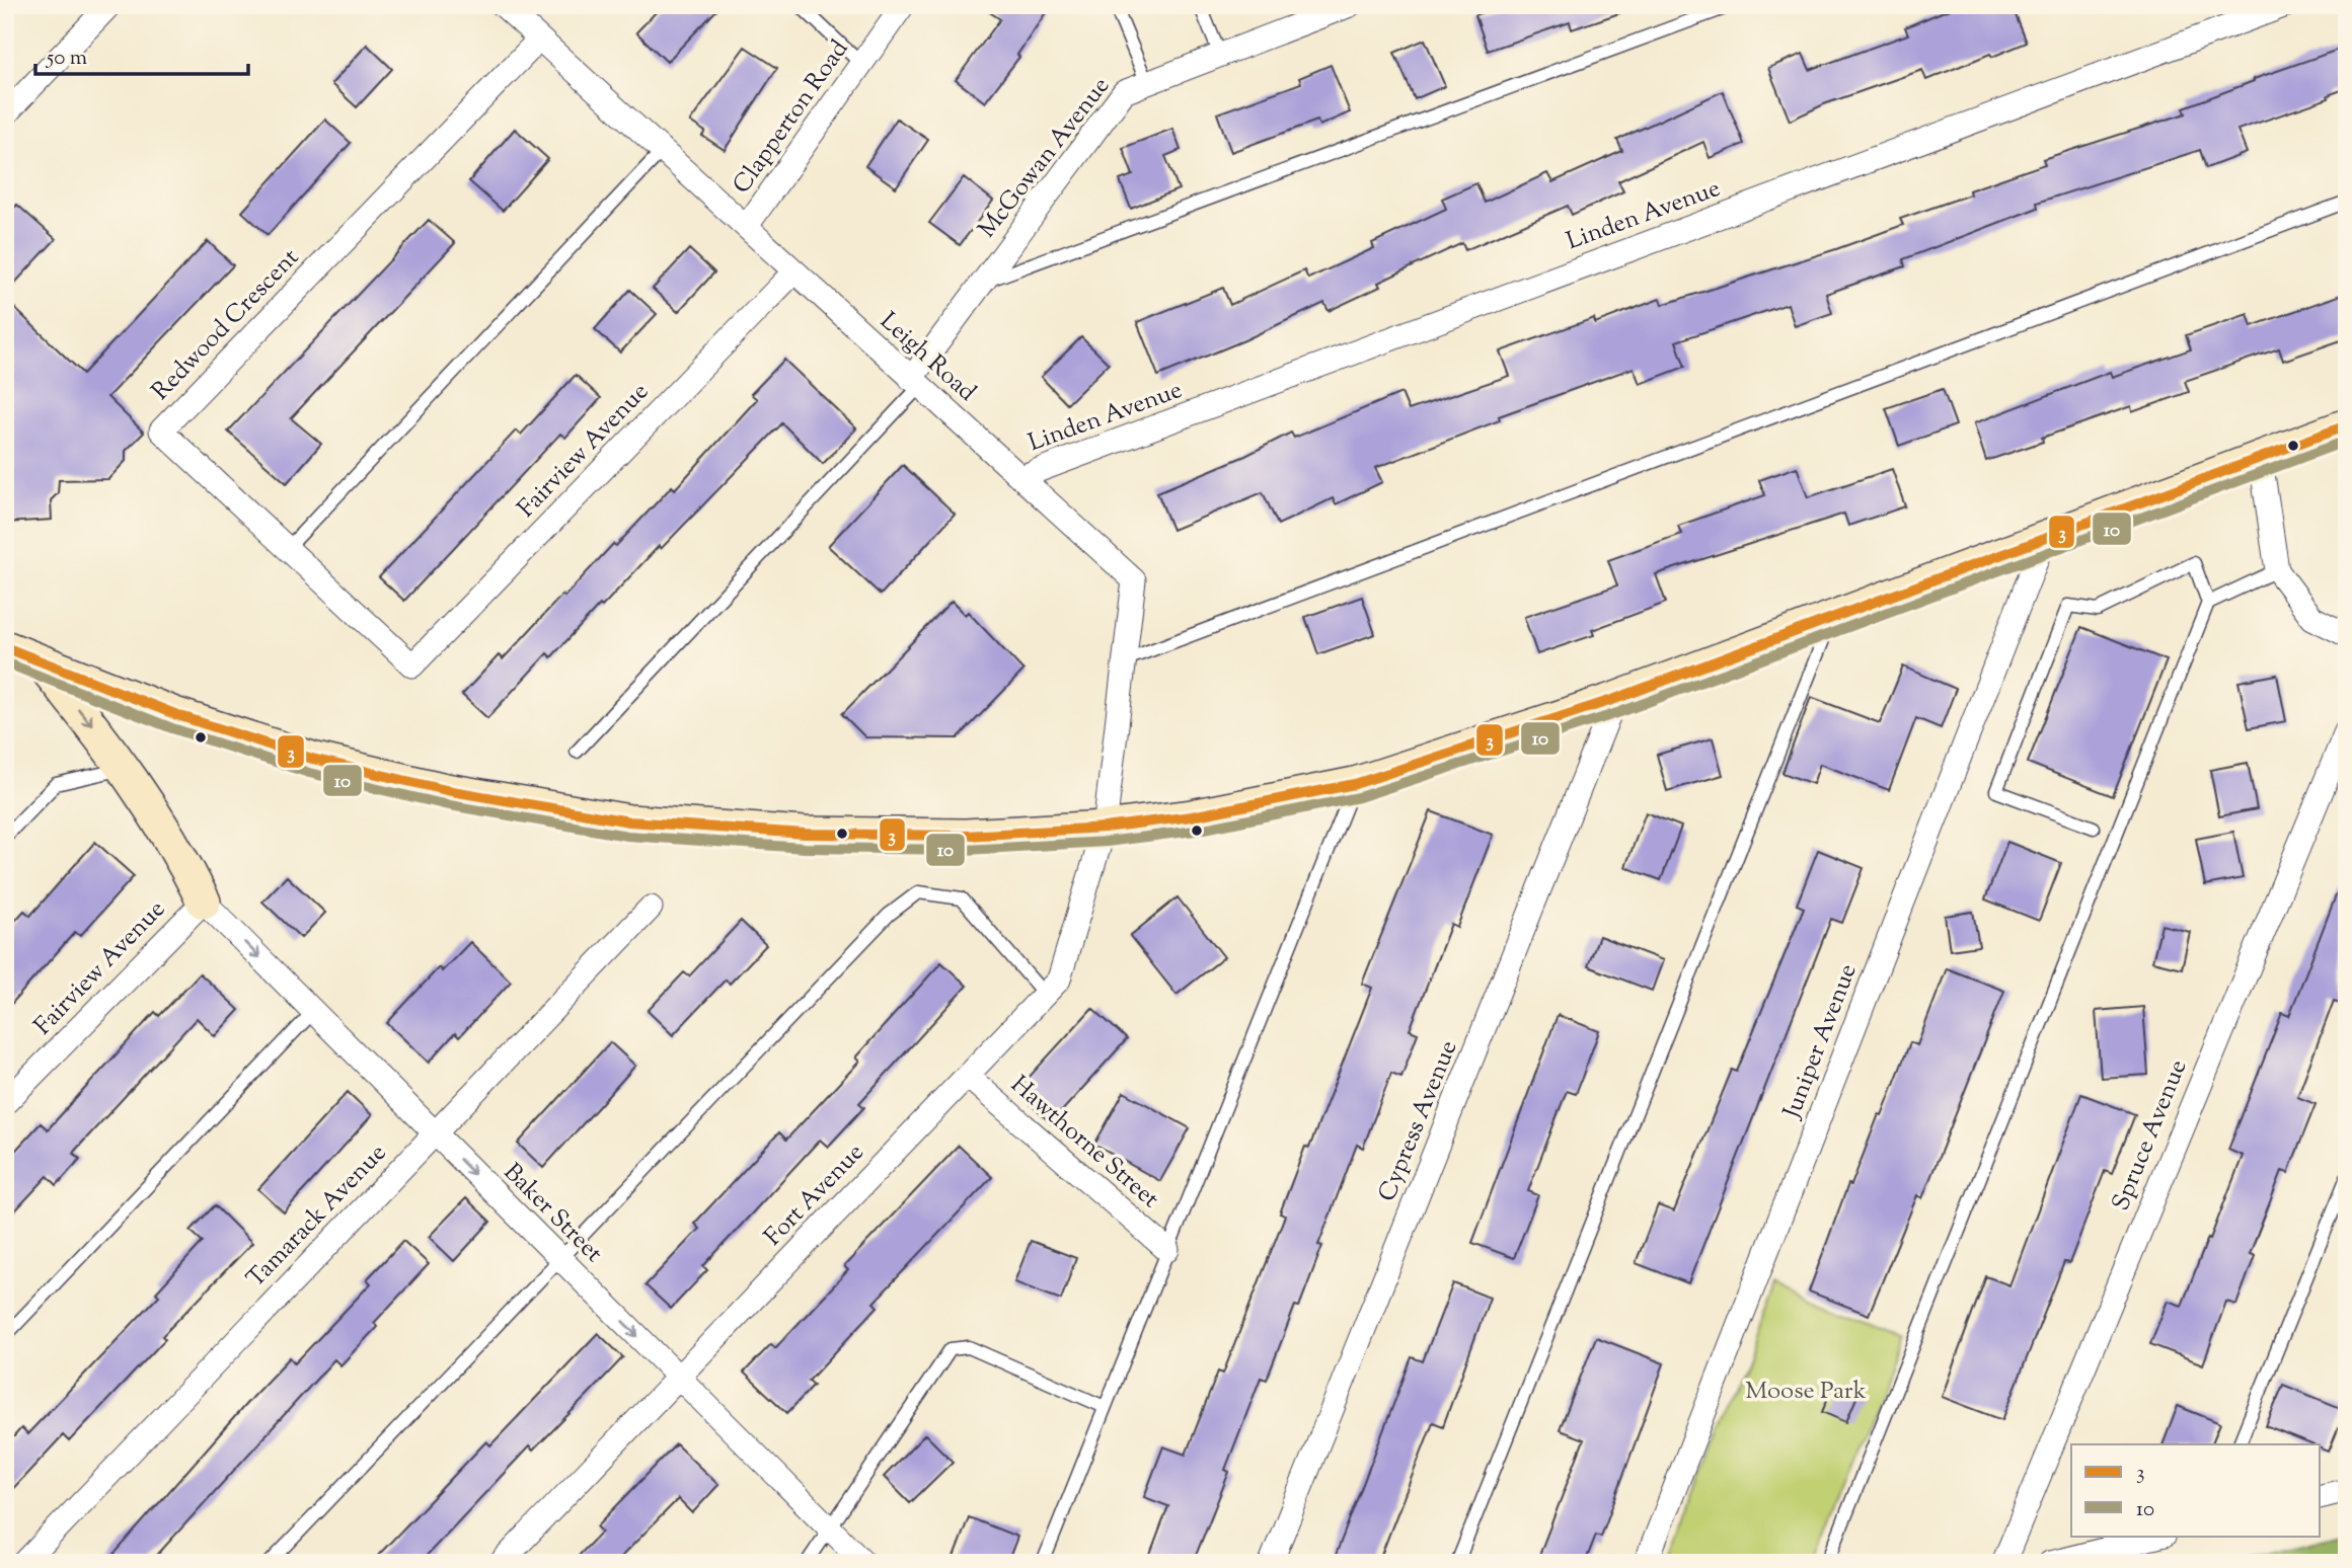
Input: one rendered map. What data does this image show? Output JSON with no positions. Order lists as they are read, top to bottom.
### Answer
{
  "streets": {
    "street": [
      "Clapperton Road",
      "McGowan Avenue",
      "Linden Avenue",
      "Redwood Crescent",
      "Leigh Road",
      "Fairview Avenue",
      "Juniper Avenue",
      "Cypress Avenue",
      "Spruce Avenue",
      "Hawthorne Street",
      "Fort Avenue",
      "Baker Street",
      "Tamarack Avenue"
    ]
  },
  "crossings": [
    ["Clapperton Road", "Leigh Road"],
    ["McGowan Avenue", "Leigh Road"],
    ["Linden Avenue", "Leigh Road"],
    ["Redwood Crescent", "Leigh Road"],
    ["Redwood Crescent", "Fairview Avenue"],
    ["Leigh Road", "Fairview Avenue"],
    ["Leigh Road", "Fort Avenue"],
    ["Fairview Avenue", "Baker Street"],
    ["Hawthorne Street", "Fort Avenue"],
    ["Fort Avenue", "Baker Street"],
    ["Baker Street", "Tamarack Avenue"]
  ],
  "one_way": ["Baker Street"],
  "parks": ["Moose Park"],
  "lines": ["transit line 3", "transit line 10"],
  "legend": ["3", "10"],
  "scale_bar": "50 m"
}
